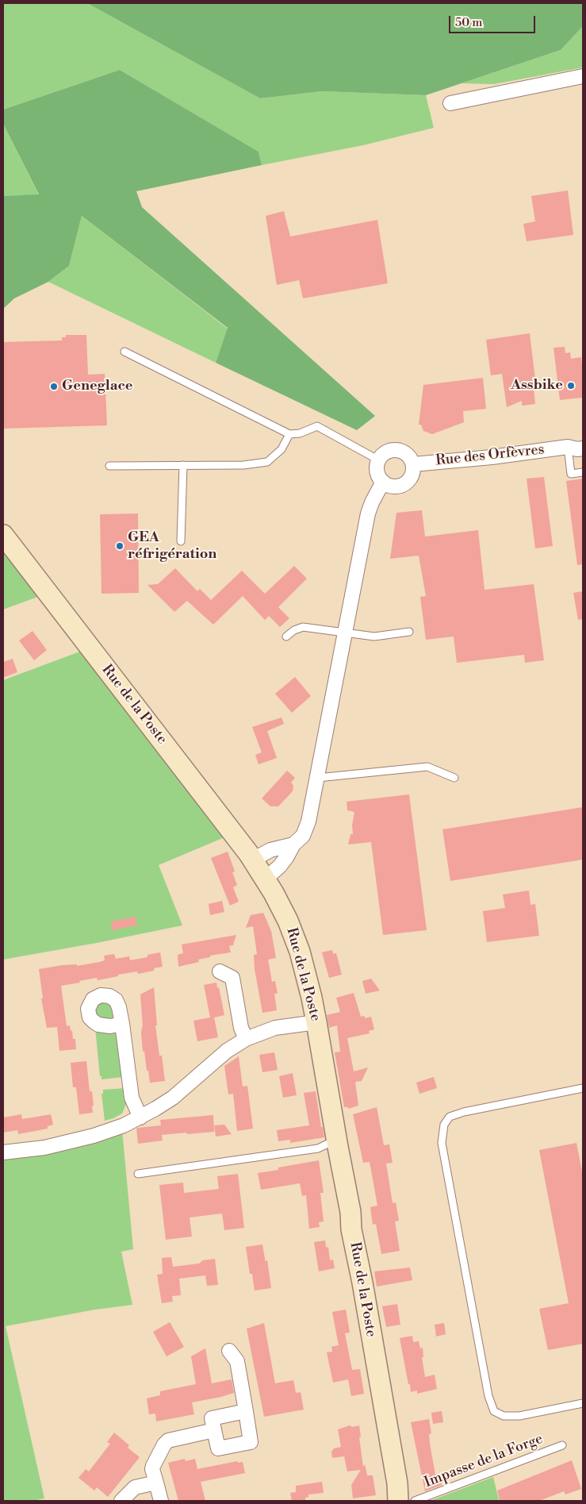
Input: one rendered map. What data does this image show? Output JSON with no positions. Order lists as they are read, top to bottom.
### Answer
{
  "streets": {
    "street": ["Rue des Orfèvres", "Rue de la Poste"],
    "lane": ["Impasse de la Forge"]
  },
  "places": ["Assbike", "Geneglace", "GEA réfrigération"],
  "scale_bar": "50 m"
}
